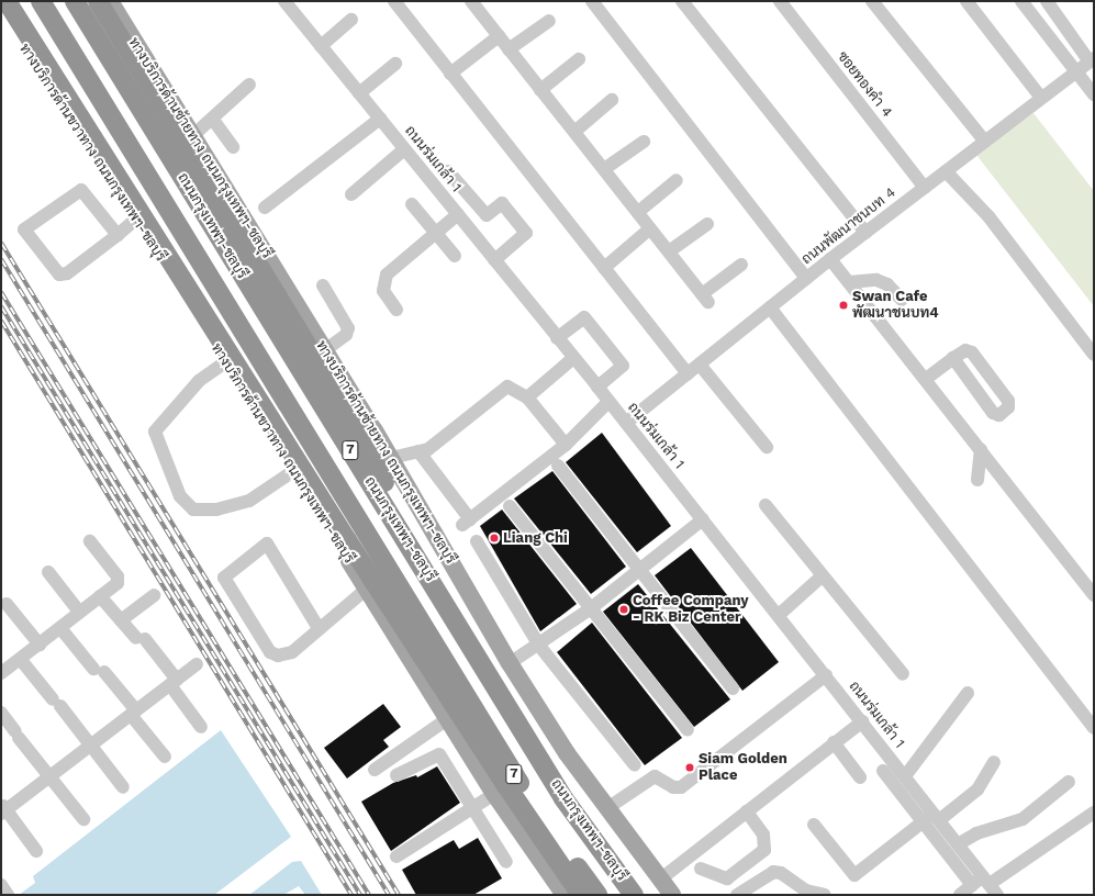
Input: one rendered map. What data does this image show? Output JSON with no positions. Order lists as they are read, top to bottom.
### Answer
{
  "streets": {
    "highway": ["ถนนกรุงเทพฯ-ชลบุรี", "7"],
    "main road": ["ทางบริการด้านซ้ายทาง ถนนกรุงเทพฯ-ชลบุรี", "ทางบริการด้านขวาทาง ถนนกรุงเทพฯ-ชลบุรี"],
    "street": ["ซอยทองคำ 4", "ถนนร่มเกล้า 1", "ถนนพัฒนาชนบท 4"]
  },
  "crossings": [
    ["ซอยทองคำ 4", "ถนนพัฒนาชนบท 4"],
    ["ถนนร่มเกล้า 1", "ถนนพัฒนาชนบท 4"]
  ],
  "places": [
    "Swan Cafe พัฒนาชนบท4",
    "Liang Chi",
    "Coffee Company - RK Biz Center",
    "Siam Golden Place"
  ]
}
